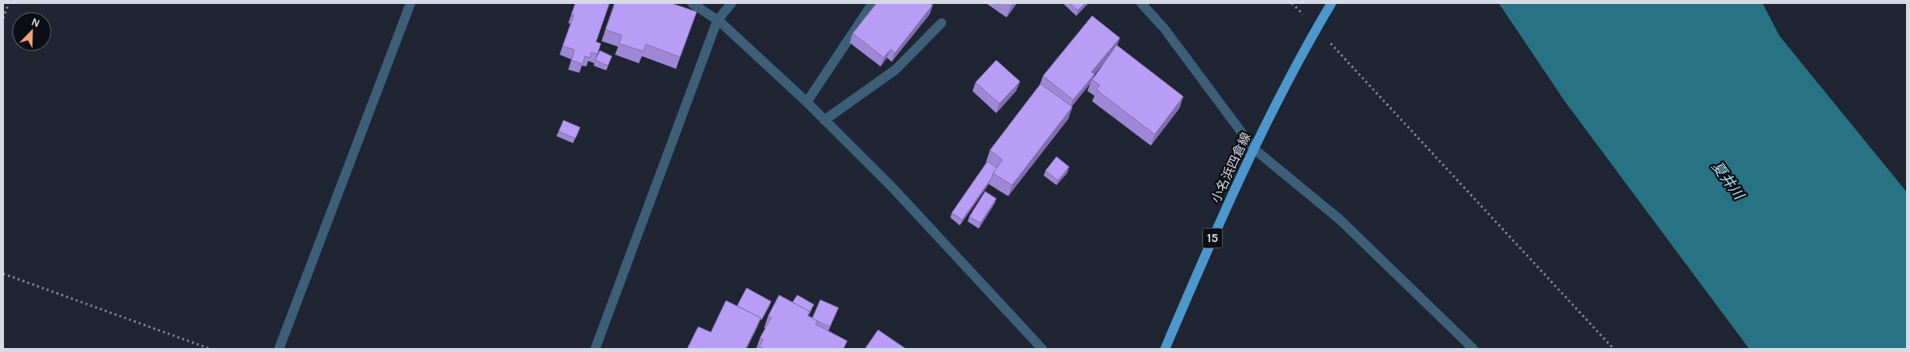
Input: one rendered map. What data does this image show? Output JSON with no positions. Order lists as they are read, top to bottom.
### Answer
{
  "streets": {
    "main road": ["小名浜四倉線", "15"]
  },
  "water": ["夏井川"],
  "north": "top right"
}
